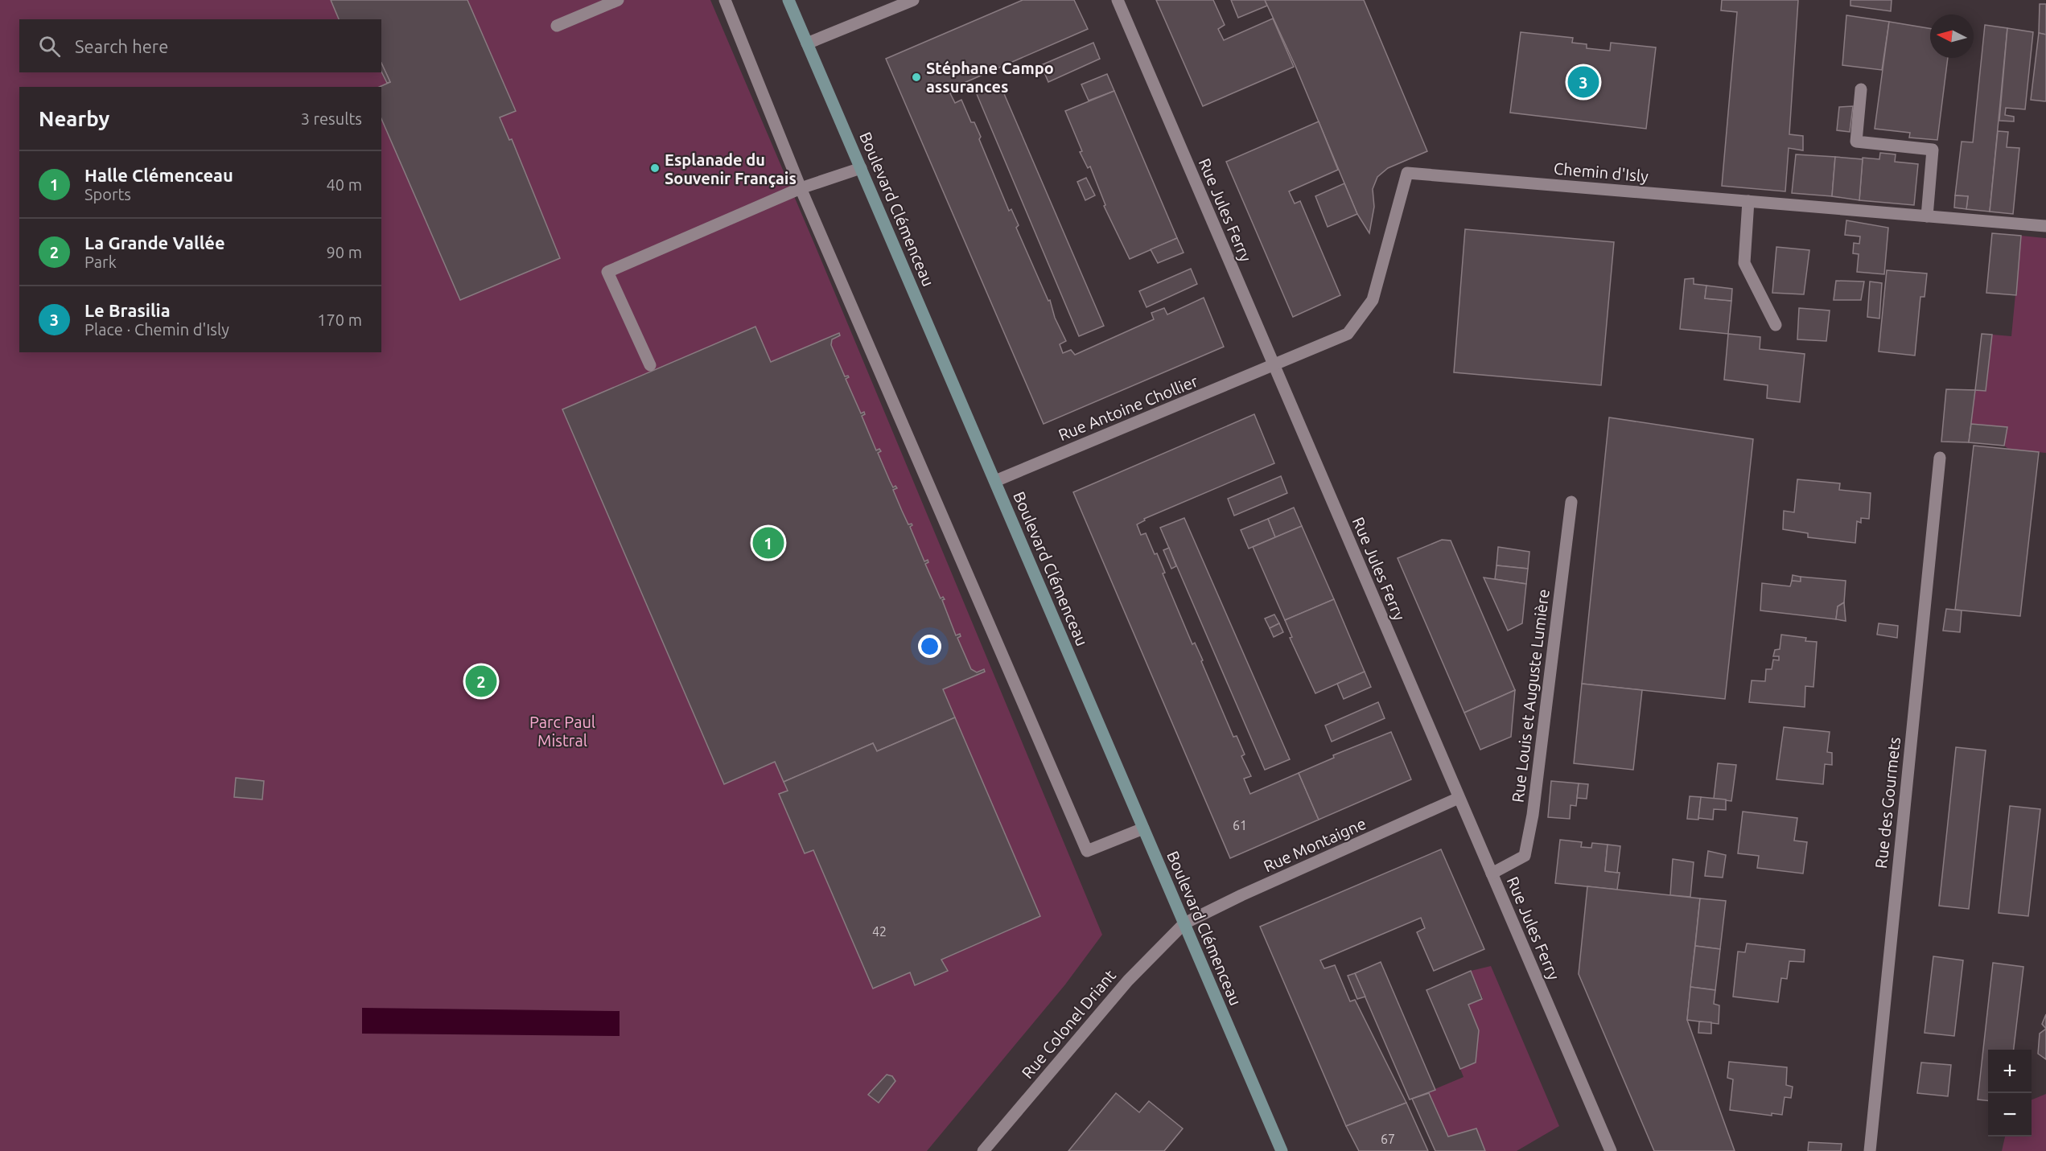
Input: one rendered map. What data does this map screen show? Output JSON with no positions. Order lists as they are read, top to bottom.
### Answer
{
  "streets": {
    "main road": ["Boulevard Clémenceau"],
    "street": [
      "Chemin d'Isly",
      "Rue Jules Ferry",
      "Rue Antoine Chollier",
      "Rue Louis et Auguste Lumière",
      "Rue des Gourmets",
      "Rue Montaigne",
      "Rue Colonel Driant"
    ]
  },
  "crossings": [
    ["Chemin d'Isly", "Rue Jules Ferry"],
    ["Chemin d'Isly", "Rue Antoine Chollier"],
    ["Boulevard Clémenceau", "Rue Antoine Chollier"],
    ["Boulevard Clémenceau", "Rue Montaigne"],
    ["Boulevard Clémenceau", "Rue Colonel Driant"],
    ["Rue Jules Ferry", "Rue Antoine Chollier"],
    ["Rue Jules Ferry", "Rue Louis et Auguste Lumière"],
    ["Rue Jules Ferry", "Rue Montaigne"],
    ["Rue Montaigne", "Rue Colonel Driant"]
  ],
  "parks": ["Parc Paul Mistral"],
  "places": ["Stéphane Campo assurances", "Esplanade du Souvenir Français"],
  "house_numbers": ["61", "42", "67"],
  "north": "left",
  "page": {
    "search": "Search here",
    "pins": ["3", "1", "2"],
    "heading": ["Nearby", "3 results"],
    "list": [
      {
        "mark": "1",
        "name": "Halle Clémenceau",
        "note": "Sports",
        "value": "40 m"
      },
      {
        "mark": "2",
        "name": "La Grande Vallée",
        "note": "Park",
        "value": "90 m"
      },
      {
        "mark": "3",
        "name": "Le Brasilia",
        "note": "Place · Chemin d'Isly",
        "value": "170 m"
      }
    ],
    "map_buttons": ["+", "−"]
  }
}
